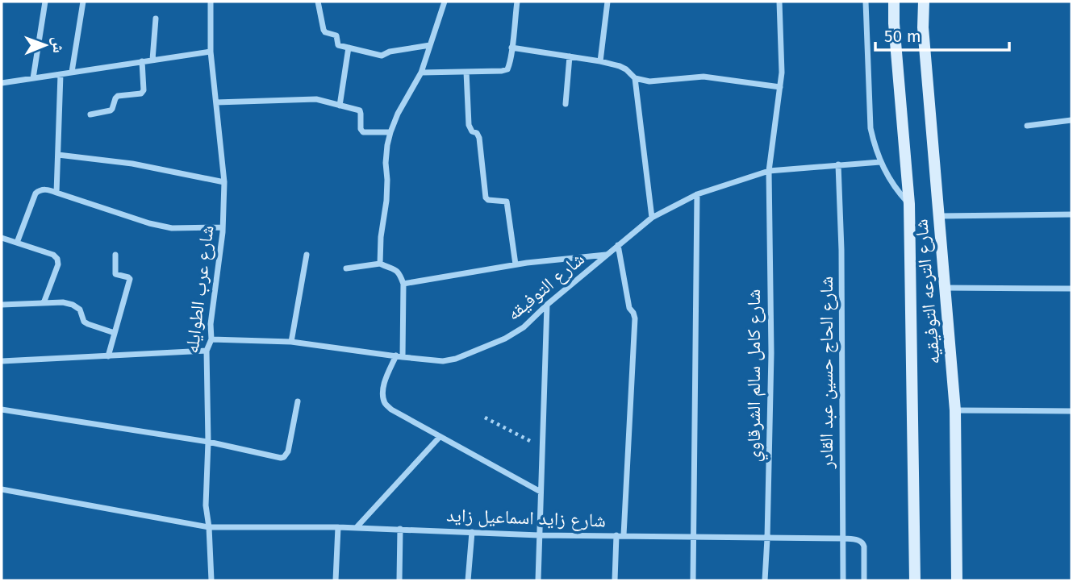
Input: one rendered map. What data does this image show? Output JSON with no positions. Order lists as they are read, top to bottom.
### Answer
{
  "streets": {
    "main road": ["شارع الترعه التوفيقيه"],
    "street": [
      "شارع التوفيقه",
      "شارع عرب الطوايله",
      "شارع الحاج حسين عبد القادر",
      "شارع كامل سالم الشرقاوي",
      "شارع زايد اسماعيل زايد"
    ]
  },
  "crossings": [
    ["شارع التوفيقه", "شارع عرب الطوايله"],
    ["شارع التوفيقه", "شارع الحاج حسين عبد القادر"],
    ["شارع التوفيقه", "شارع كامل سالم الشرقاوي"],
    ["شارع عرب الطوايله", "شارع زايد اسماعيل زايد"],
    ["شارع الحاج حسين عبد القادر", "شارع زايد اسماعيل زايد"],
    ["شارع كامل سالم الشرقاوي", "شارع زايد اسماعيل زايد"]
  ],
  "scale_bar": "50 m",
  "north": "right"
}
